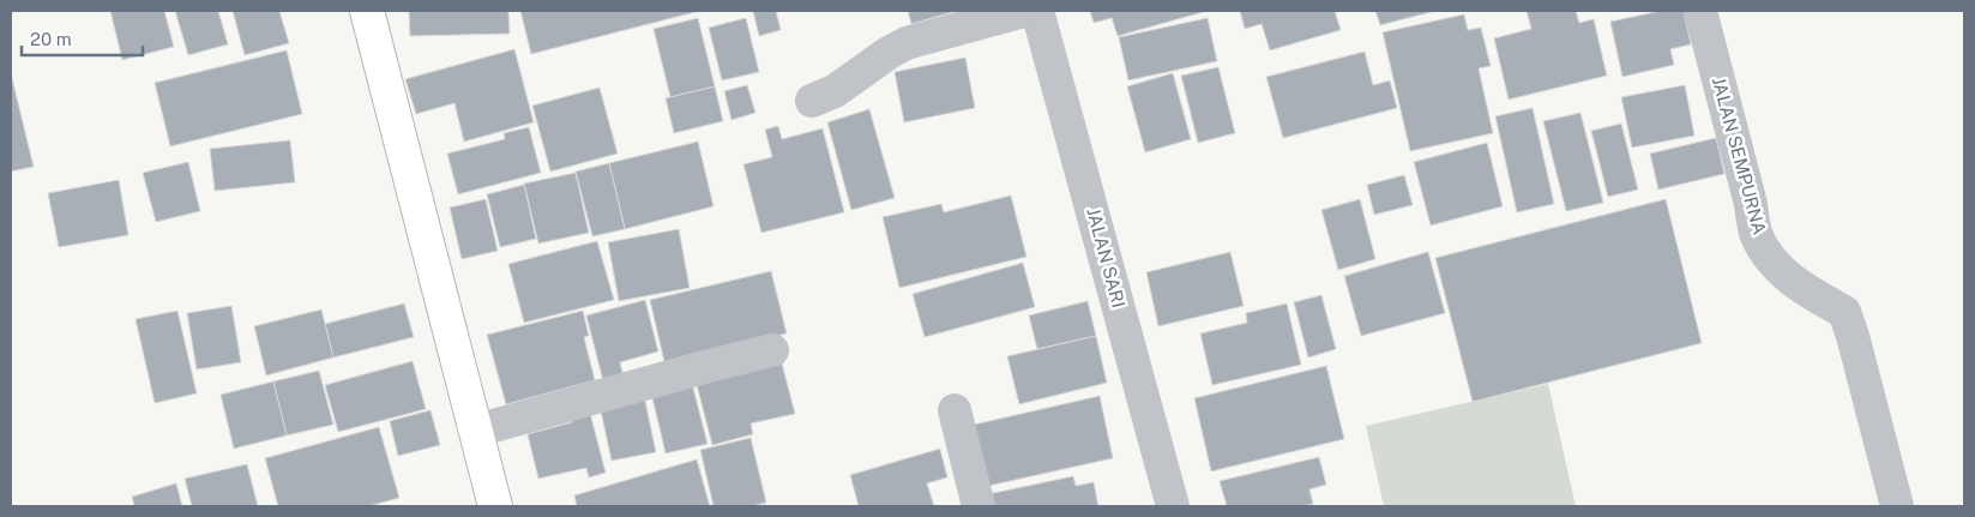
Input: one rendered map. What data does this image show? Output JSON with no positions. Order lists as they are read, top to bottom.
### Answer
{
  "streets": {
    "street": ["JALAN SEMPURNA", "JALAN SARI"]
  },
  "scale_bar": "20 m"
}
